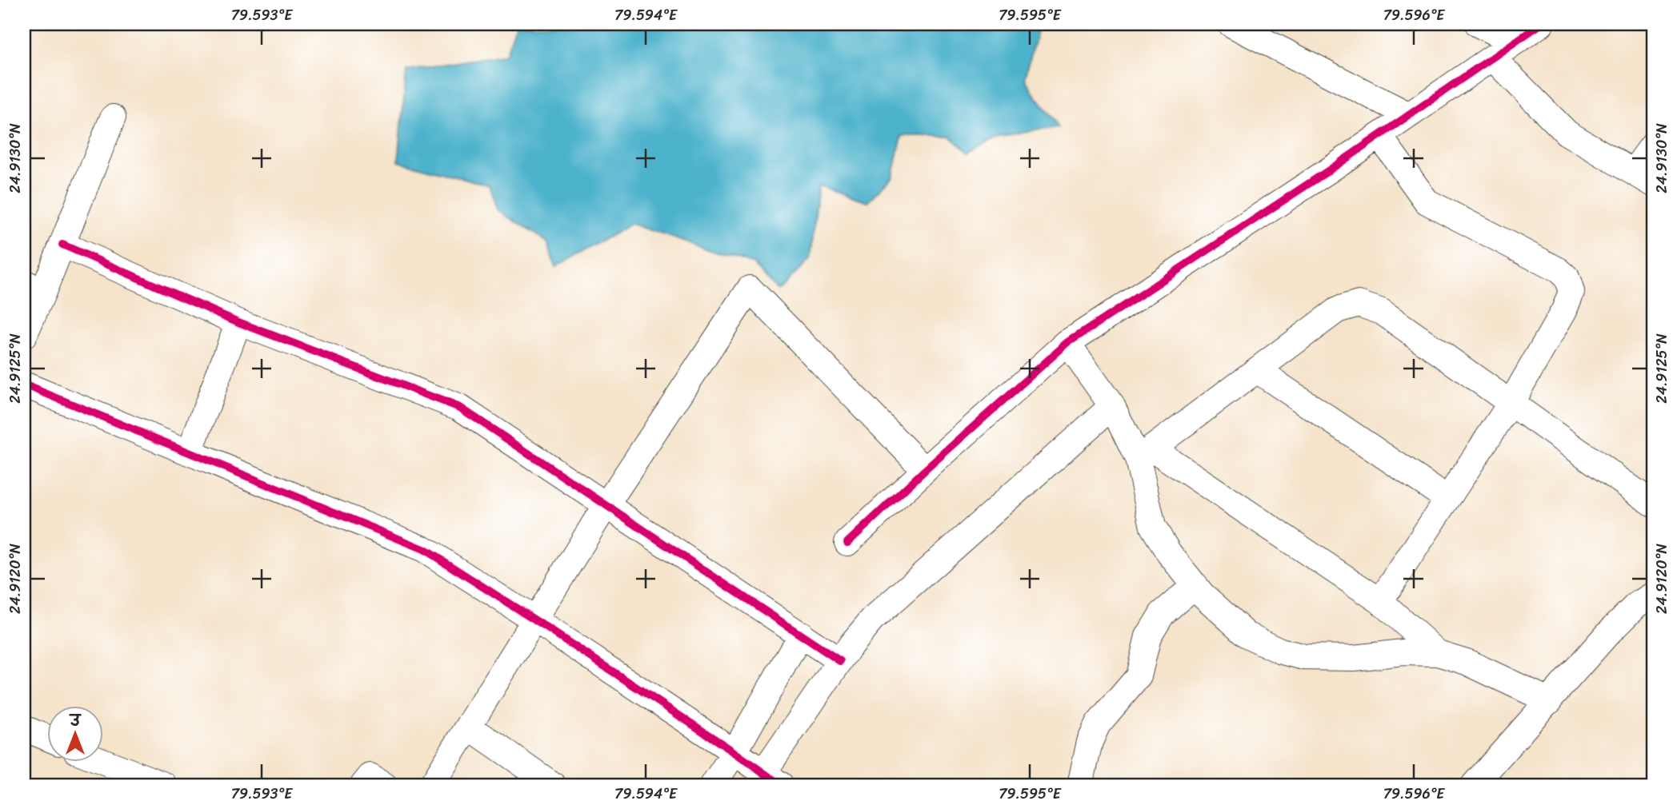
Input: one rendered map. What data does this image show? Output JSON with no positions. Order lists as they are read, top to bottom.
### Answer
{
  "north": "top",
  "coordinates": [
    "79.593°E",
    "79.594°E",
    "79.595°E",
    "79.596°E",
    "24.9130°N",
    "24.9125°N",
    "24.9120°N"
  ]
}
